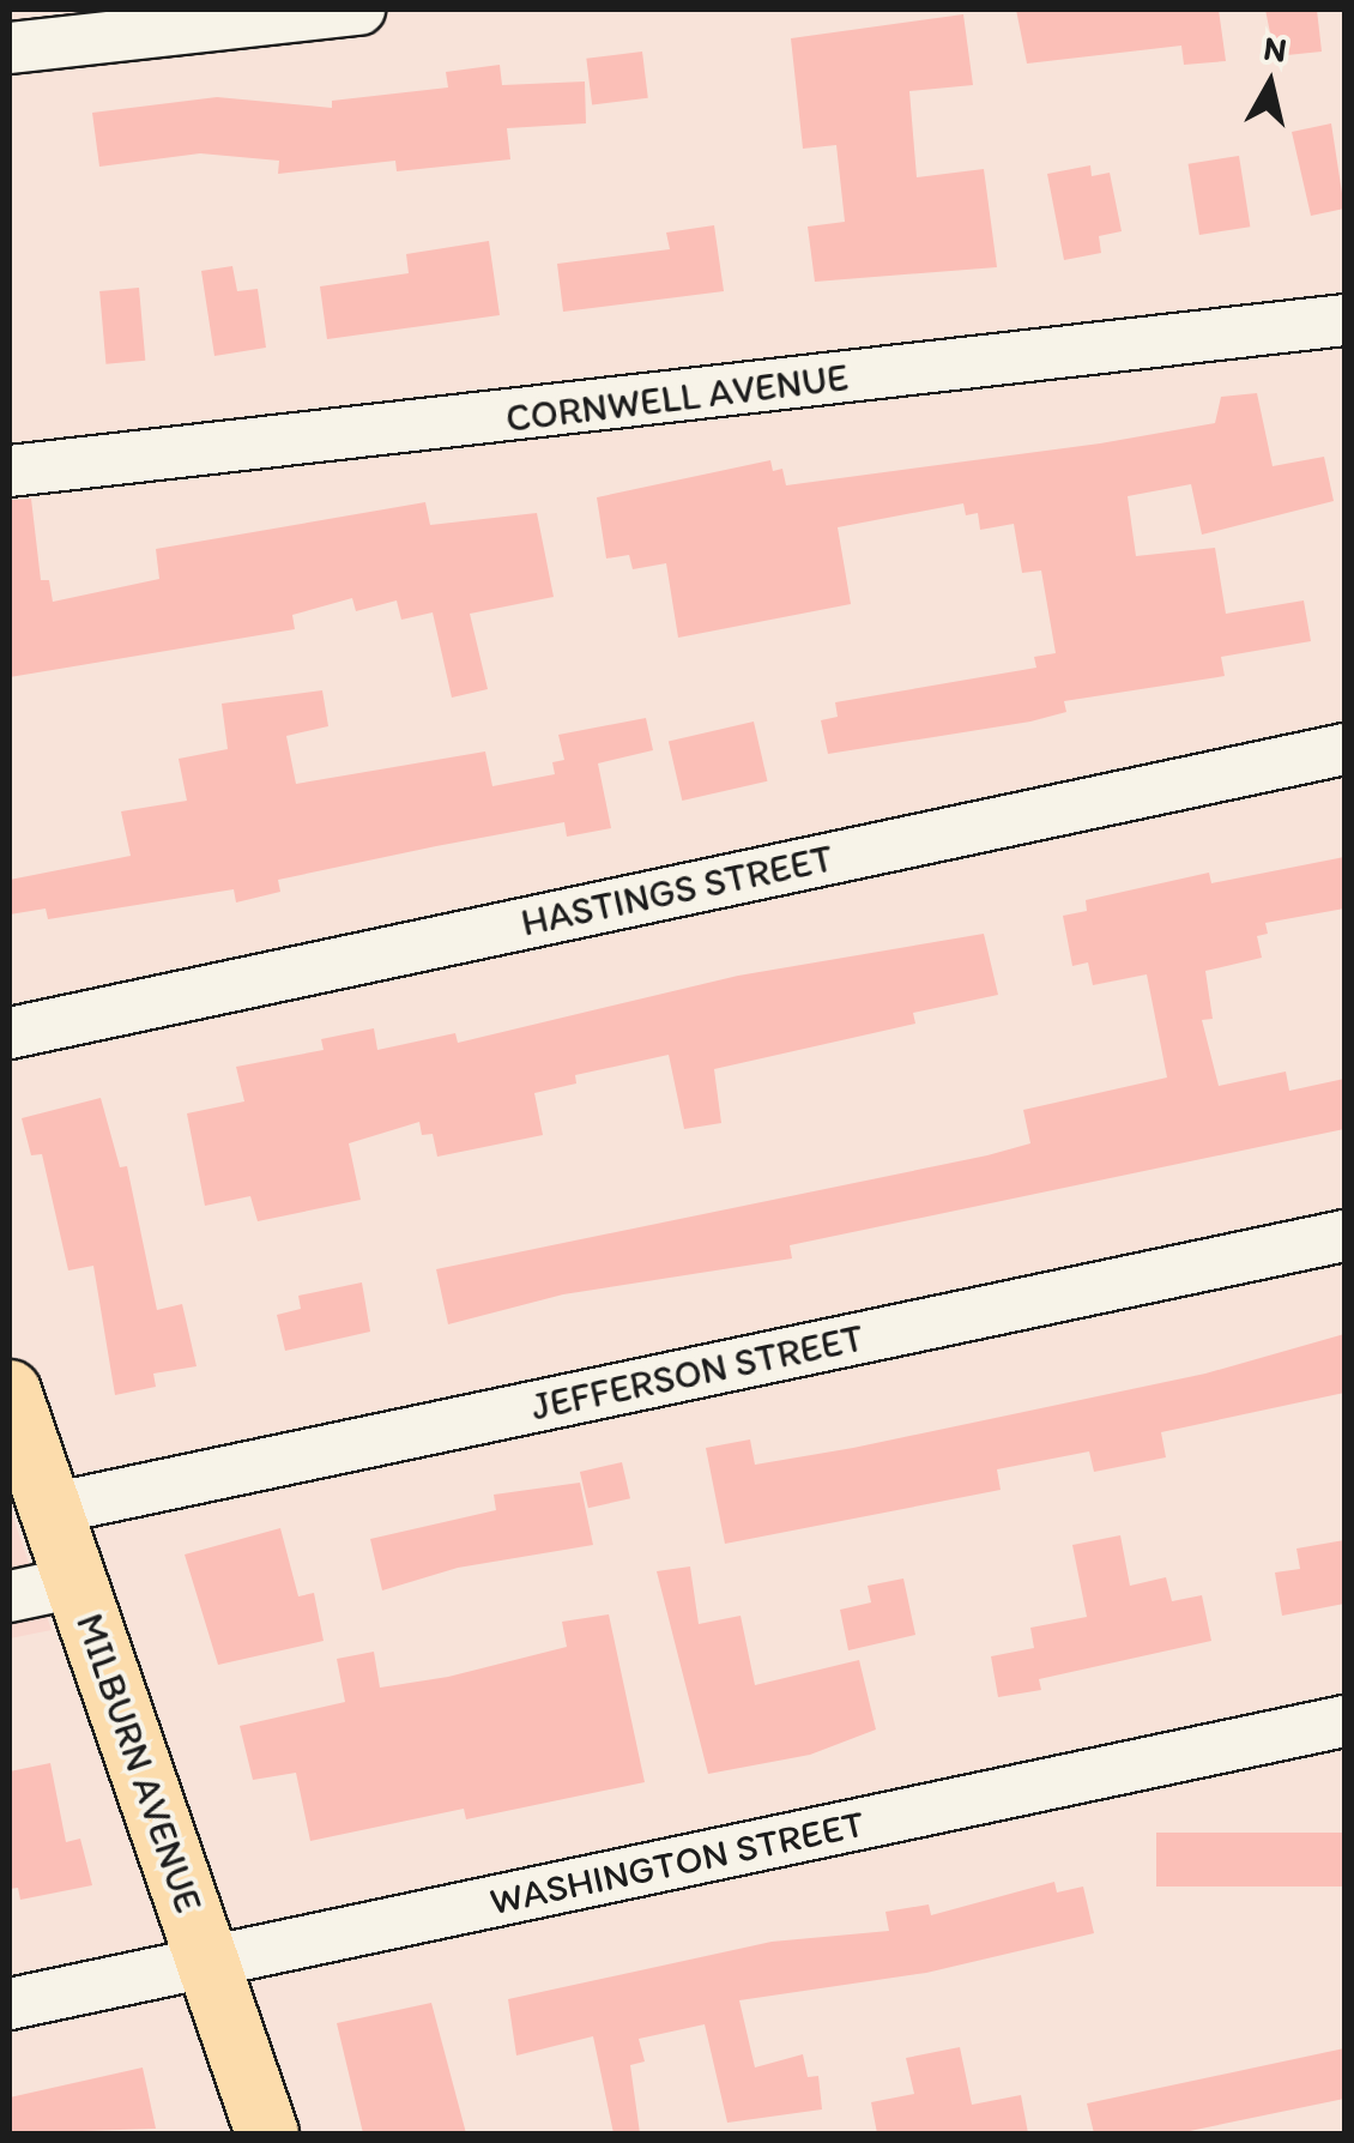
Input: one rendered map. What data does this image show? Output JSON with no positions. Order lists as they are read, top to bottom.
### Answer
{
  "streets": {
    "main road": ["MILBURN AVENUE"],
    "street": [
      "CORNWELL AVENUE",
      "HASTINGS STREET",
      "JEFFERSON STREET",
      "WASHINGTON STREET"
    ]
  },
  "crossings": [
    ["JEFFERSON STREET", "MILBURN AVENUE"],
    ["MILBURN AVENUE", "WASHINGTON STREET"]
  ],
  "north": "top"
}
